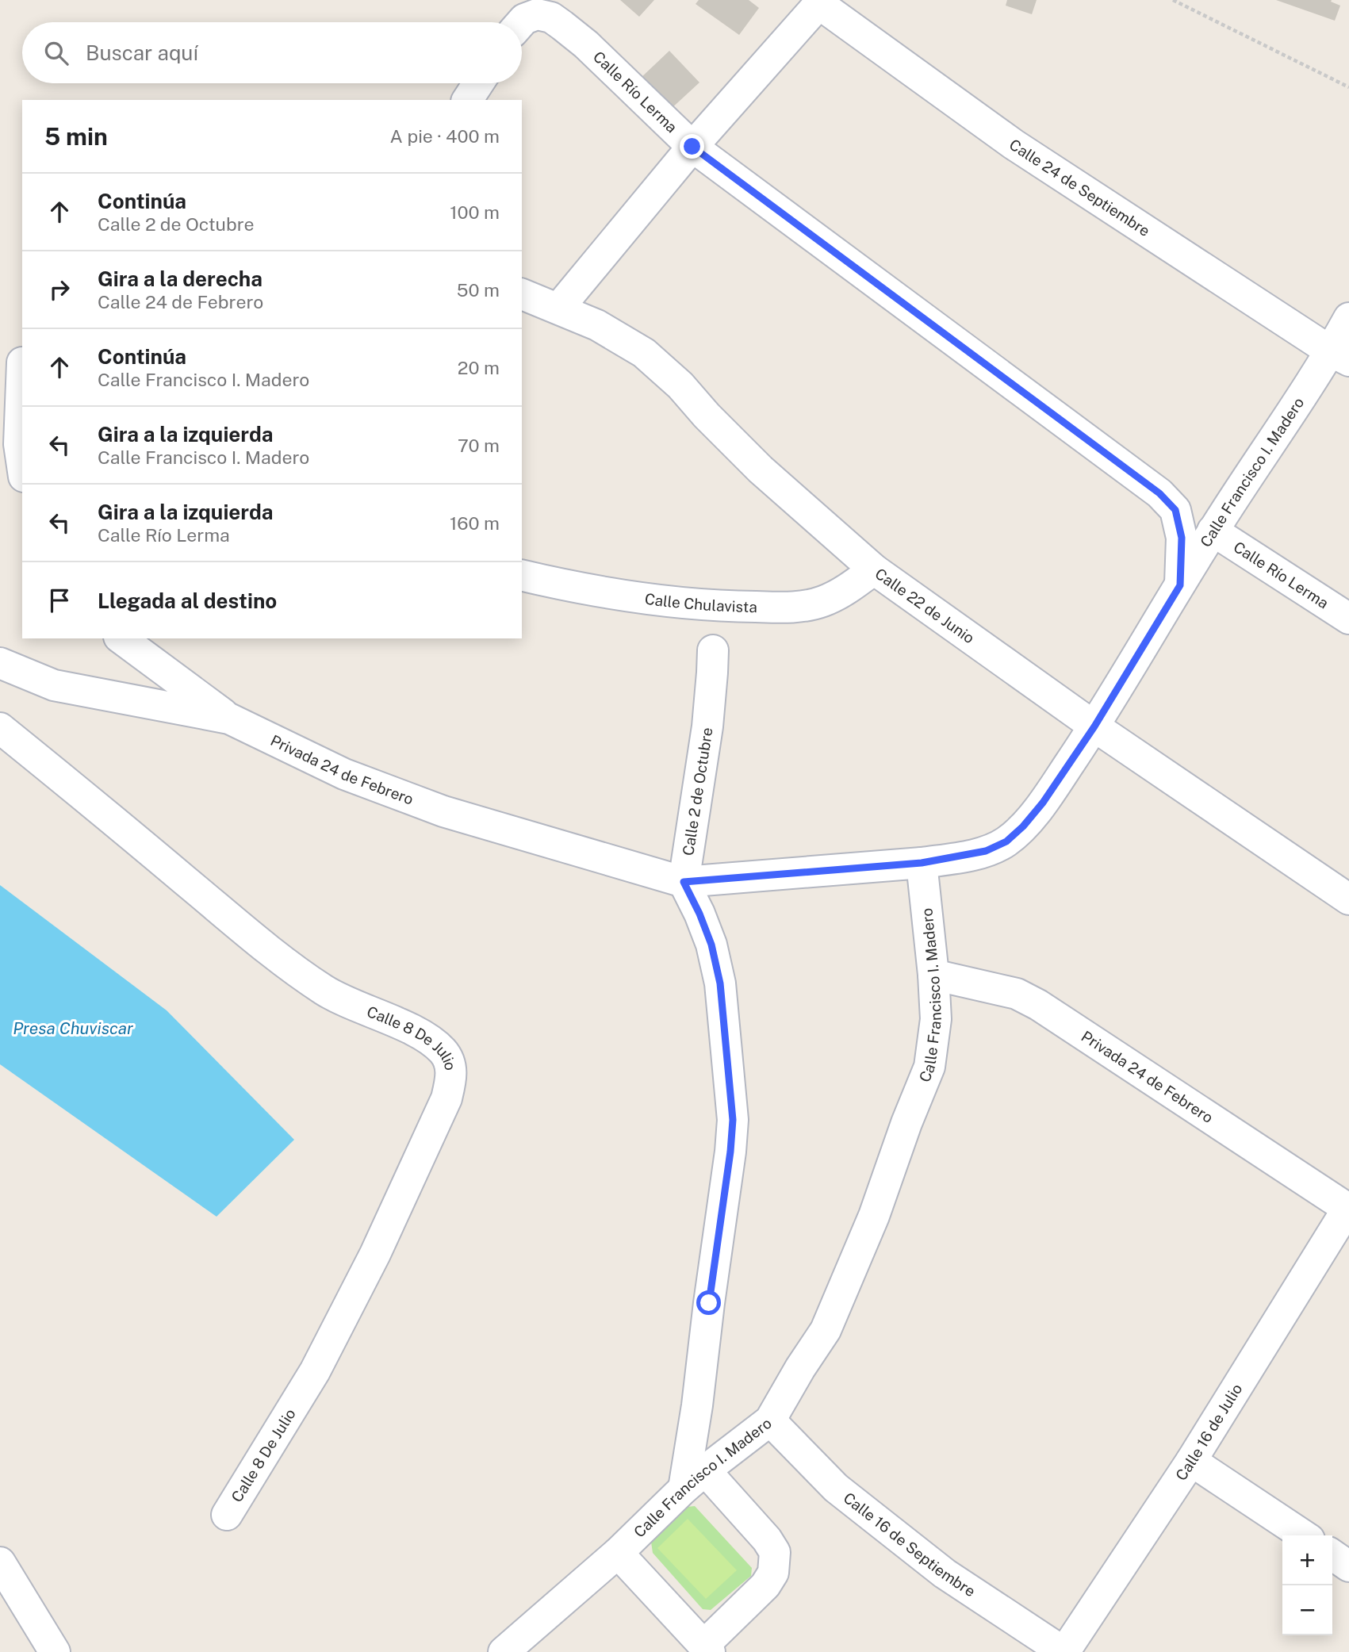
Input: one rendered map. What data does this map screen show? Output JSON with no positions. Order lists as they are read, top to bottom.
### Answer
{
  "streets": {
    "street": [
      "Calle Río Lerma",
      "Calle 24 de Septiembre",
      "Calle Francisco I. Madero",
      "Calle Chulavista",
      "Calle 22 de Junio",
      "Privada 24 de Febrero",
      "Calle 2 de Octubre",
      "Calle 8 De Julio",
      "Calle 16 de Julio",
      "Calle 16 de Septiembre"
    ]
  },
  "crossings": [
    ["Calle Río Lerma", "Calle Francisco I. Madero"],
    ["Calle 24 de Septiembre", "Calle Francisco I. Madero"],
    ["Calle Francisco I. Madero", "Calle 22 de Junio"],
    ["Calle Francisco I. Madero", "Privada 24 de Febrero"],
    ["Calle Francisco I. Madero", "Calle 16 de Septiembre"],
    ["Calle Chulavista", "Calle 22 de Junio"],
    ["Privada 24 de Febrero", "Calle 2 de Octubre"],
    ["Privada 24 de Febrero", "Calle 16 de Julio"],
    ["Calle 16 de Julio", "Calle 16 de Septiembre"]
  ],
  "water": ["Presa Chuviscar"],
  "page": {
    "search": "Buscar aquí",
    "heading": ["5 min", "A pie · 400 m"],
    "list": [
      ["Continúa", "Calle 2 de Octubre", "100 m"],
      ["Gira a la derecha", "Calle 24 de Febrero", "50 m"],
      ["Continúa", "Calle Francisco I. Madero", "20 m"],
      ["Gira a la izquierda", "Calle Francisco I. Madero", "70 m"],
      ["Gira a la izquierda", "Calle Río Lerma", "160 m"],
      "Llegada al destino"
    ],
    "map_buttons": ["+", "−"]
  }
}
